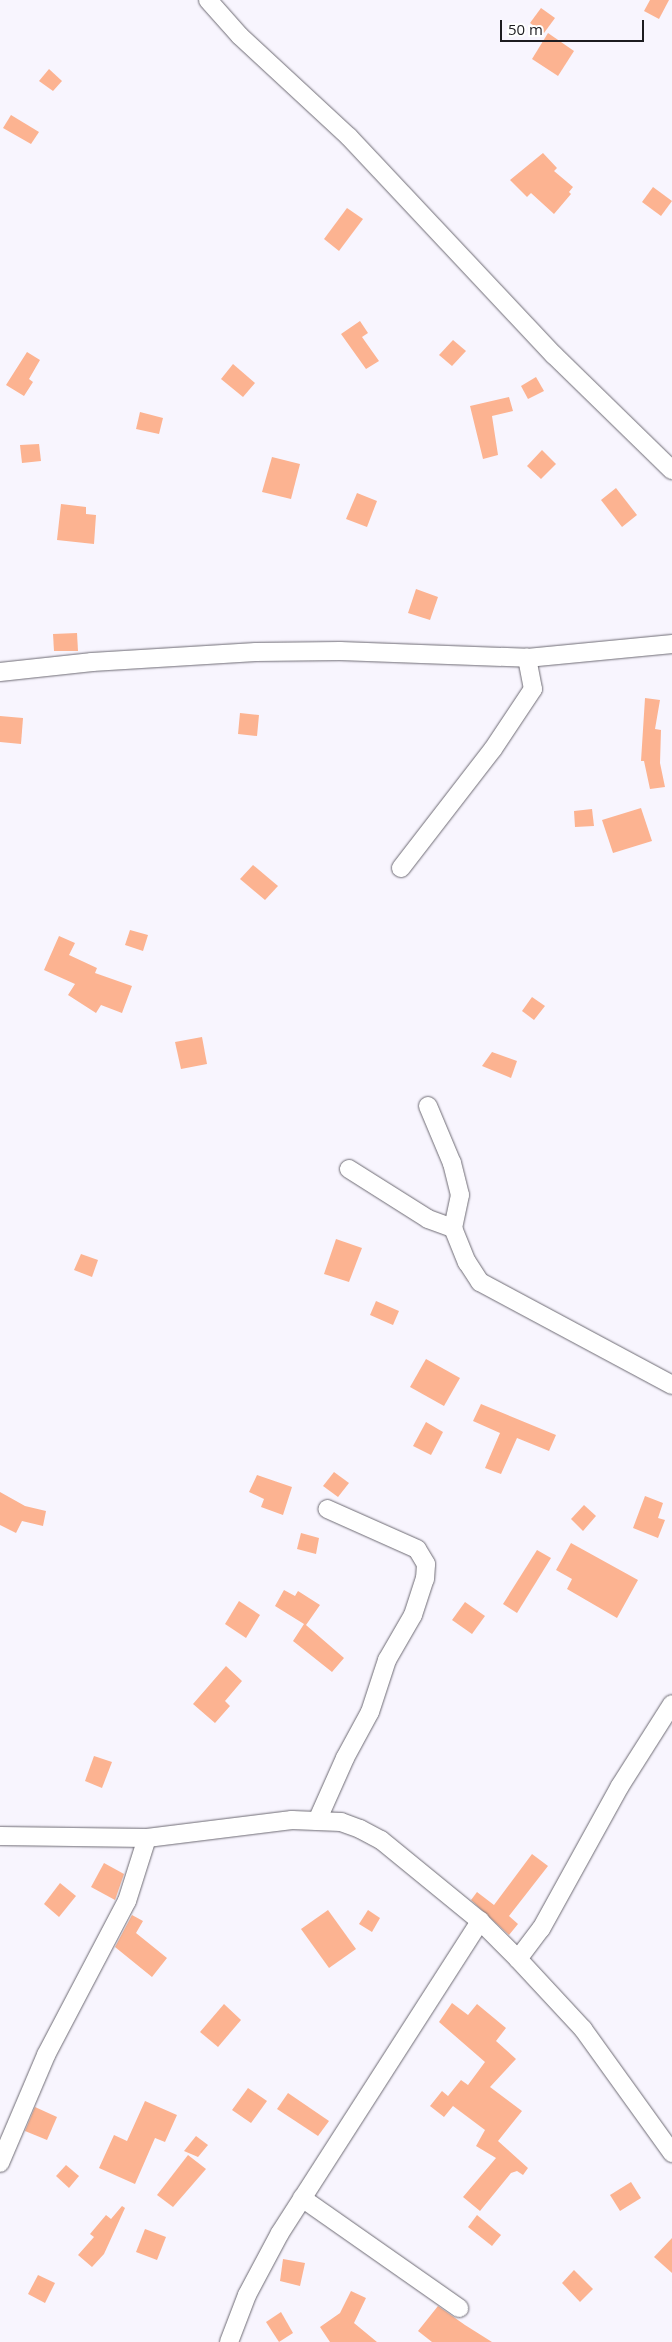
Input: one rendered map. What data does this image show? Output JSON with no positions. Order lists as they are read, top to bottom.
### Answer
{
  "scale_bar": "50 m"
}
